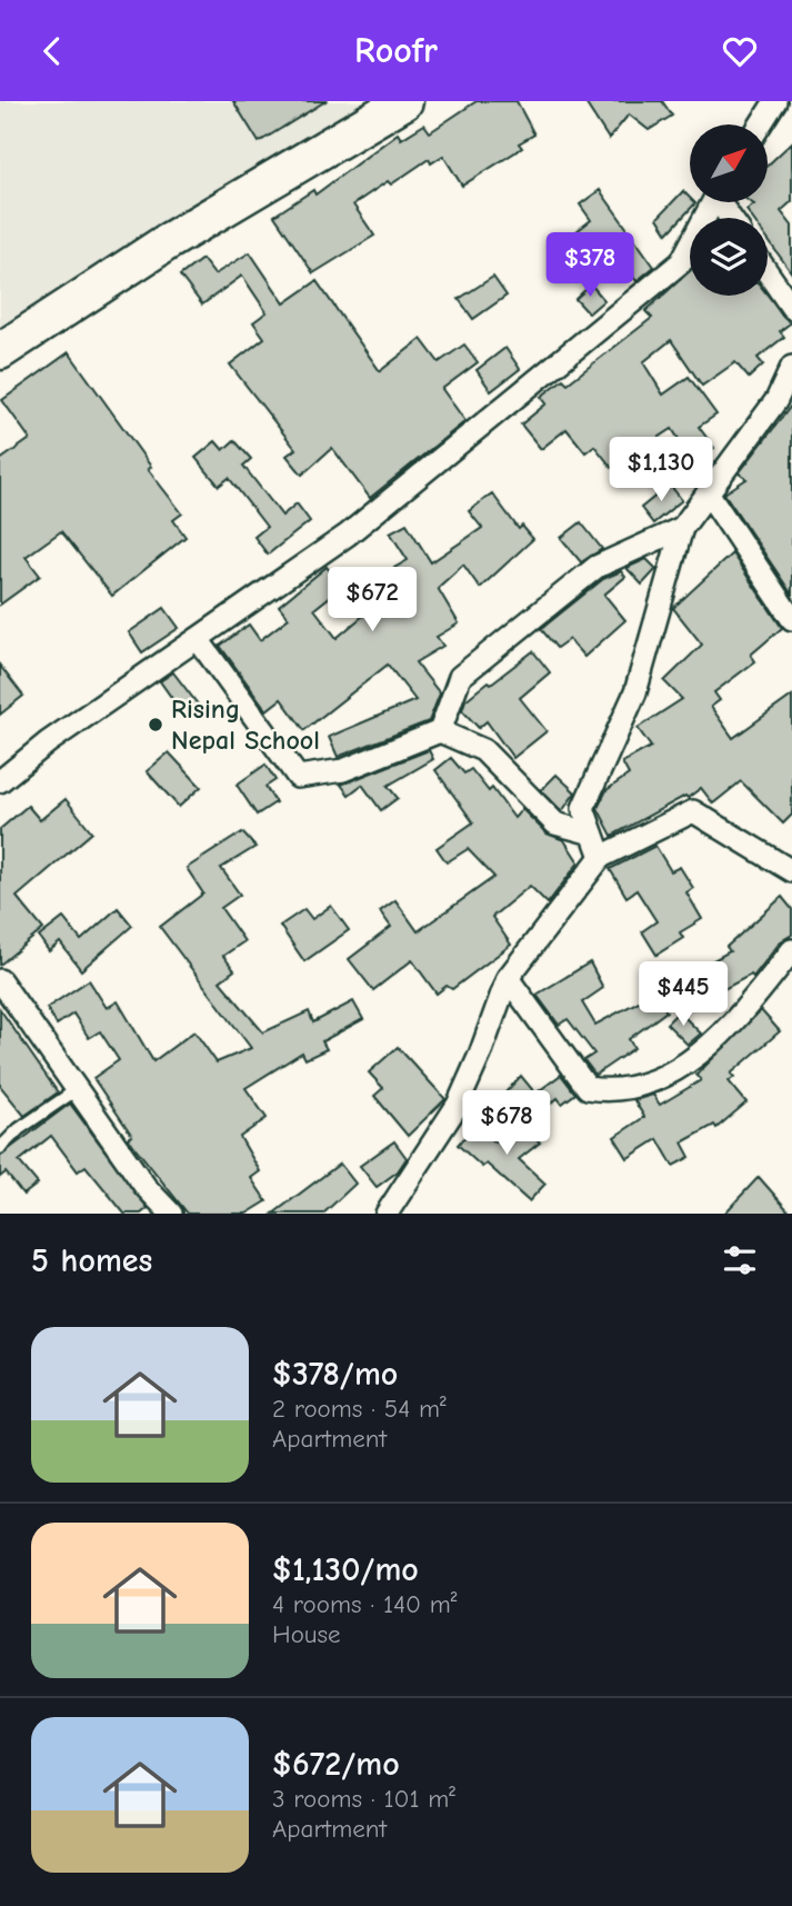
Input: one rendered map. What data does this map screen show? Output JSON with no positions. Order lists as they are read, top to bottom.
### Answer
{
  "places": ["Rising Nepal School"],
  "north": "top right",
  "page": {
    "header": "Roofr",
    "price": [
      "$378",
      "$1,130",
      "$672",
      "$445",
      "$678"
    ],
    "heading": "5 homes",
    "list": [
      {
        "name": "$378/mo",
        "note": "2 rooms · 54 m² · Apartment"
      },
      {
        "name": "$1,130/mo",
        "note": "4 rooms · 140 m² · House"
      },
      {
        "name": "$672/mo",
        "note": "3 rooms · 101 m² · Apartment"
      }
    ]
  }
}
